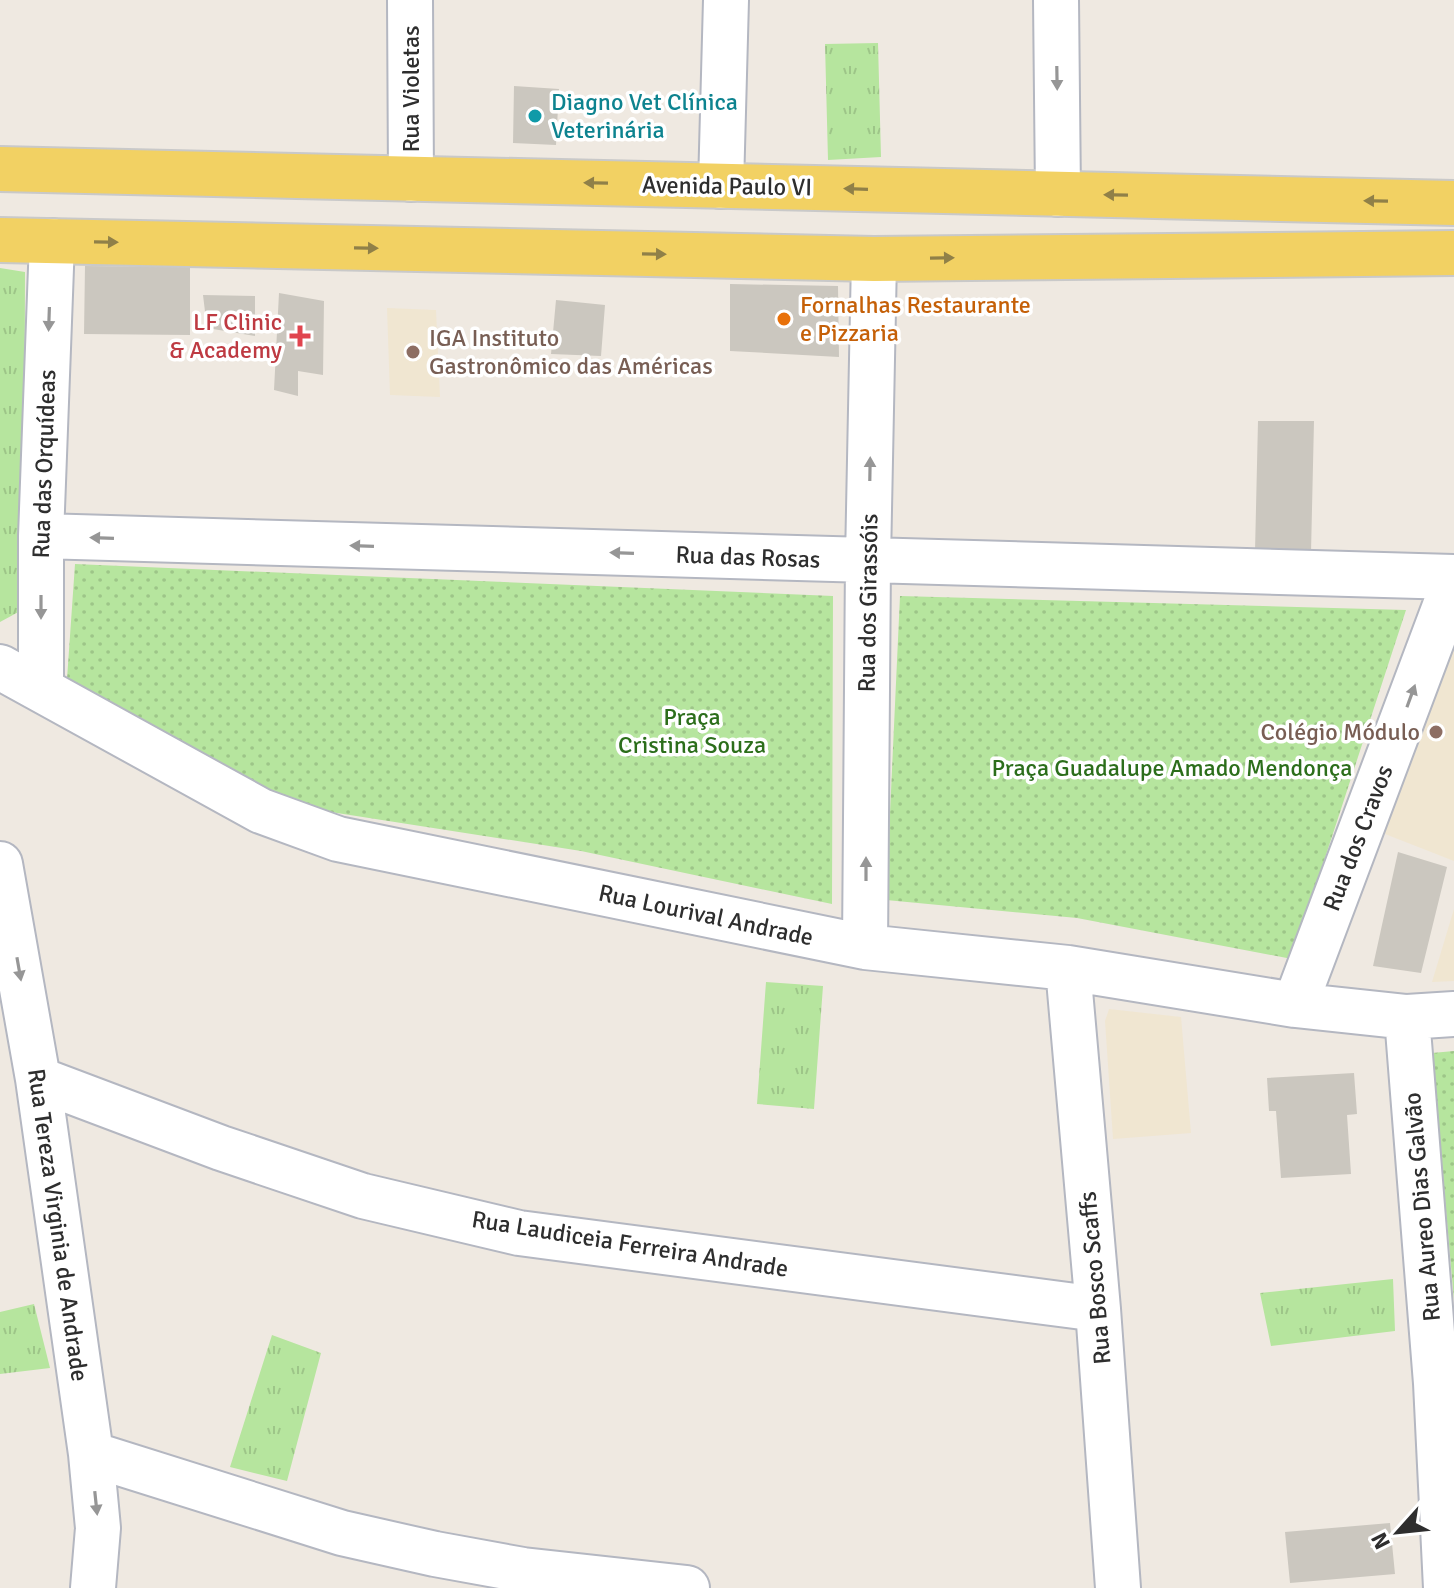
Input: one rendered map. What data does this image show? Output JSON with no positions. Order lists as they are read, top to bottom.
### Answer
{
  "streets": {
    "main road": ["Avenida Paulo VI"],
    "street": [
      "Rua Violetas",
      "Rua das Orquídeas",
      "Rua das Rosas",
      "Rua dos Girassóis",
      "Rua dos Cravos",
      "Rua Lourival Andrade",
      "Rua Aureo Dias Galvão",
      "Rua Tereza Virginia de Andrade",
      "Rua Laudiceia Ferreira Andrade",
      "Rua Bosco Scaffs"
    ]
  },
  "crossings": [
    ["Rua Violetas", "Avenida Paulo VI"],
    ["Rua das Orquídeas", "Rua das Rosas"],
    ["Rua das Orquídeas", "Rua Lourival Andrade"],
    ["Rua das Rosas", "Rua dos Girassóis"],
    ["Rua das Rosas", "Rua dos Cravos"],
    ["Rua dos Girassóis", "Rua Lourival Andrade"],
    ["Rua dos Cravos", "Rua Lourival Andrade"],
    ["Rua Lourival Andrade", "Rua Aureo Dias Galvão"],
    ["Rua Lourival Andrade", "Rua Bosco Scaffs"],
    ["Rua Tereza Virginia de Andrade", "Rua Laudiceia Ferreira Andrade"],
    ["Rua Laudiceia Ferreira Andrade", "Rua Bosco Scaffs"]
  ],
  "one_way": [
    "Rua das Orquídeas",
    "Rua das Rosas",
    "Rua dos Girassóis",
    "Rua dos Cravos",
    "Rua Tereza Virginia de Andrade"
  ],
  "parks": ["Praça Cristina Souza", "Praça Guadalupe Amado Mendonça"],
  "places": {
    "other": [
      "Diagno Vet Clínica Veterinária",
      "Fornalhas Restaurante e Pizzaria",
      "IGA Instituto Gastronômico das Américas",
      "Colégio Módulo"
    ],
    "health": ["LF Clinic & Academy"]
  },
  "north": "bottom left"
}
